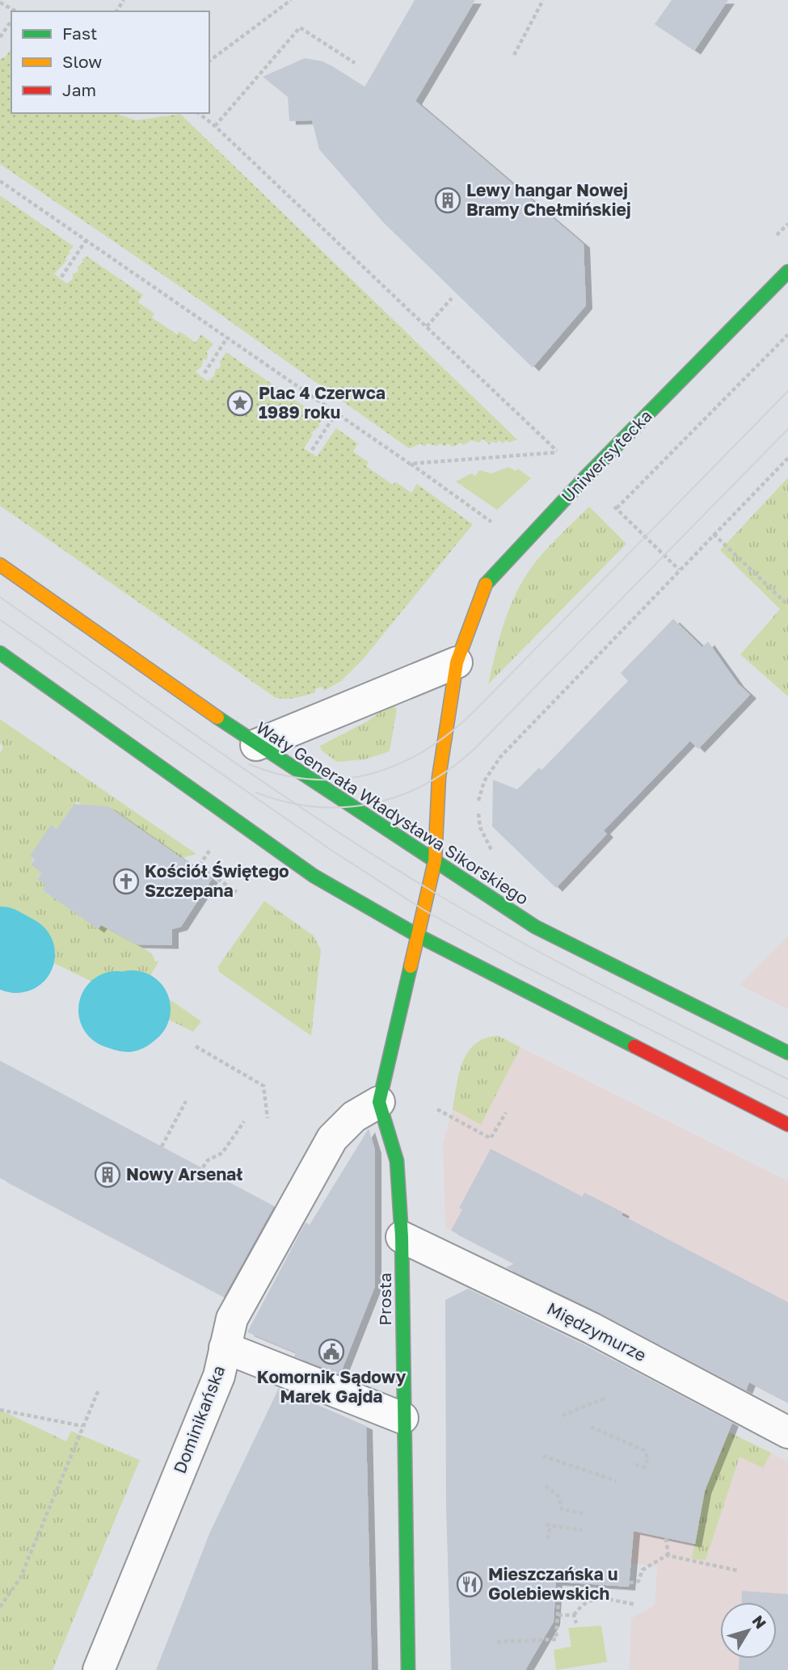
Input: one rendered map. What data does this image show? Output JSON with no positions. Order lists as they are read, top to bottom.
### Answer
{
  "streets": {
    "street": [
      "Uniwersytecka",
      "Wały Generała Władysława Sikorskiego",
      "Prosta",
      "Międzymurze",
      "Dominikańska"
    ]
  },
  "crossings": [
    ["Uniwersytecka", "Wały Generała Władysława Sikorskiego"],
    ["Uniwersytecka", "Prosta"],
    ["Prosta", "Międzymurze"],
    ["Prosta", "Dominikańska"]
  ],
  "places": {
    "building": ["Lewy hangar Nowej Bramy Chełmińskiej", "Nowy Arsenał"],
    "place": ["Plac 4 Czerwca 1989 roku"],
    "church": ["Kościół Świętego Szczepana"],
    "public building": ["Komornik Sądowy Marek Gajda"],
    "restaurant": ["Mieszczańska u Golebiewskich"]
  },
  "legend": ["Fast", "Slow", "Jam"],
  "north": "top right"
}
